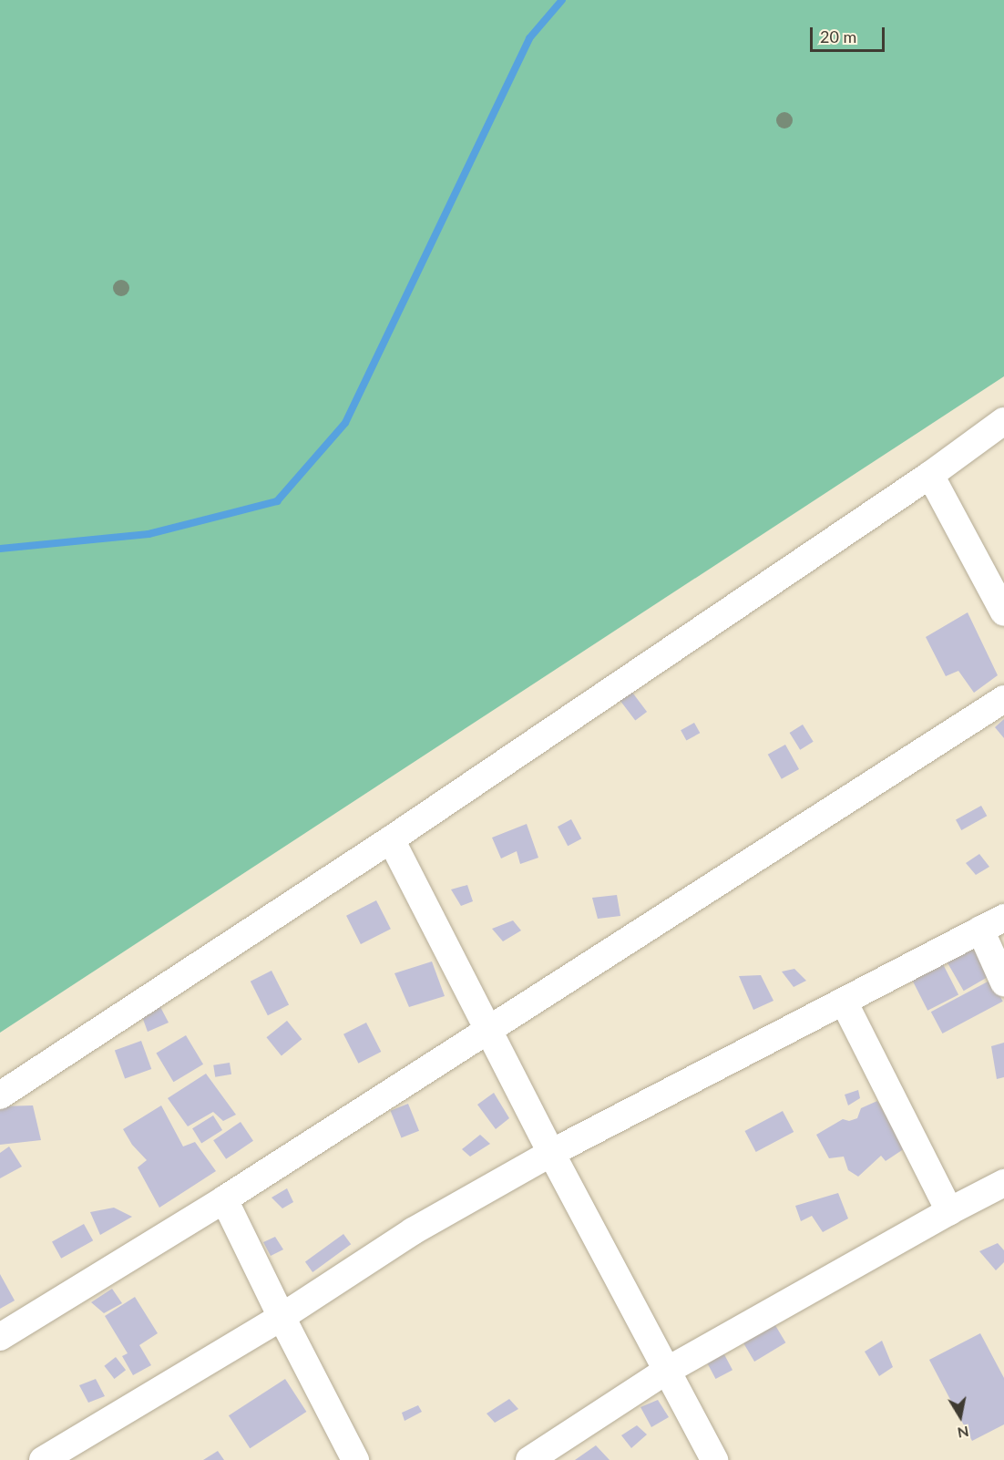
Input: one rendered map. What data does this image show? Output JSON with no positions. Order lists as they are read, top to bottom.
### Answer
{
  "scale_bar": "20 m",
  "north": "bottom"
}
